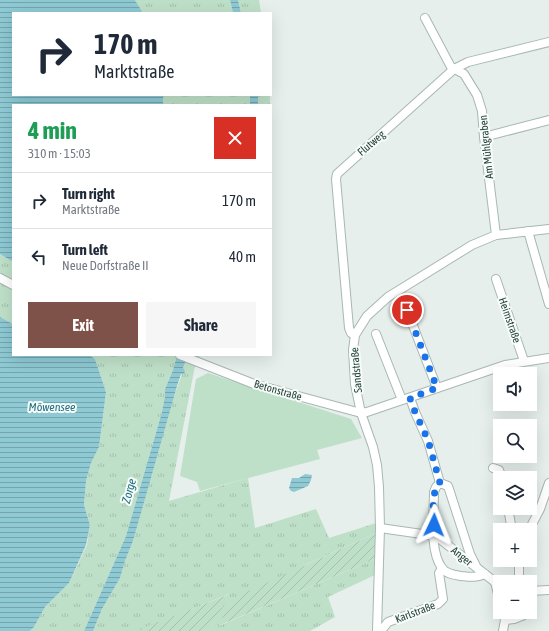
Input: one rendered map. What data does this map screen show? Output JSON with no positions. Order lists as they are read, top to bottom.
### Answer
{
  "streets": {
    "street": [
      "Flutweg",
      "Am Mühlgraben",
      "Heimstraße",
      "Sandstraße",
      "Betonstraße",
      "Anger",
      "Karlstraße"
    ]
  },
  "crossings": [
    ["Flutweg", "Am Mühlgraben"],
    ["Flutweg", "Sandstraße"],
    ["Am Mühlgraben", "Sandstraße"],
    ["Sandstraße", "Betonstraße"]
  ],
  "water": ["Möwensee", "Zorge"],
  "page": {
    "turn": ["170 m", "Marktstraße"],
    "heading": ["4 min", "310 m · 15:03"],
    "list": [
      {
        "name": "Turn right",
        "note": "Marktstraße",
        "value": "170 m"
      },
      {
        "name": "Turn left",
        "note": "Neue Dorfstraße II",
        "value": "40 m"
      }
    ],
    "buttons": ["Exit", "Share"],
    "map_buttons": ["+", "−"]
  }
}
